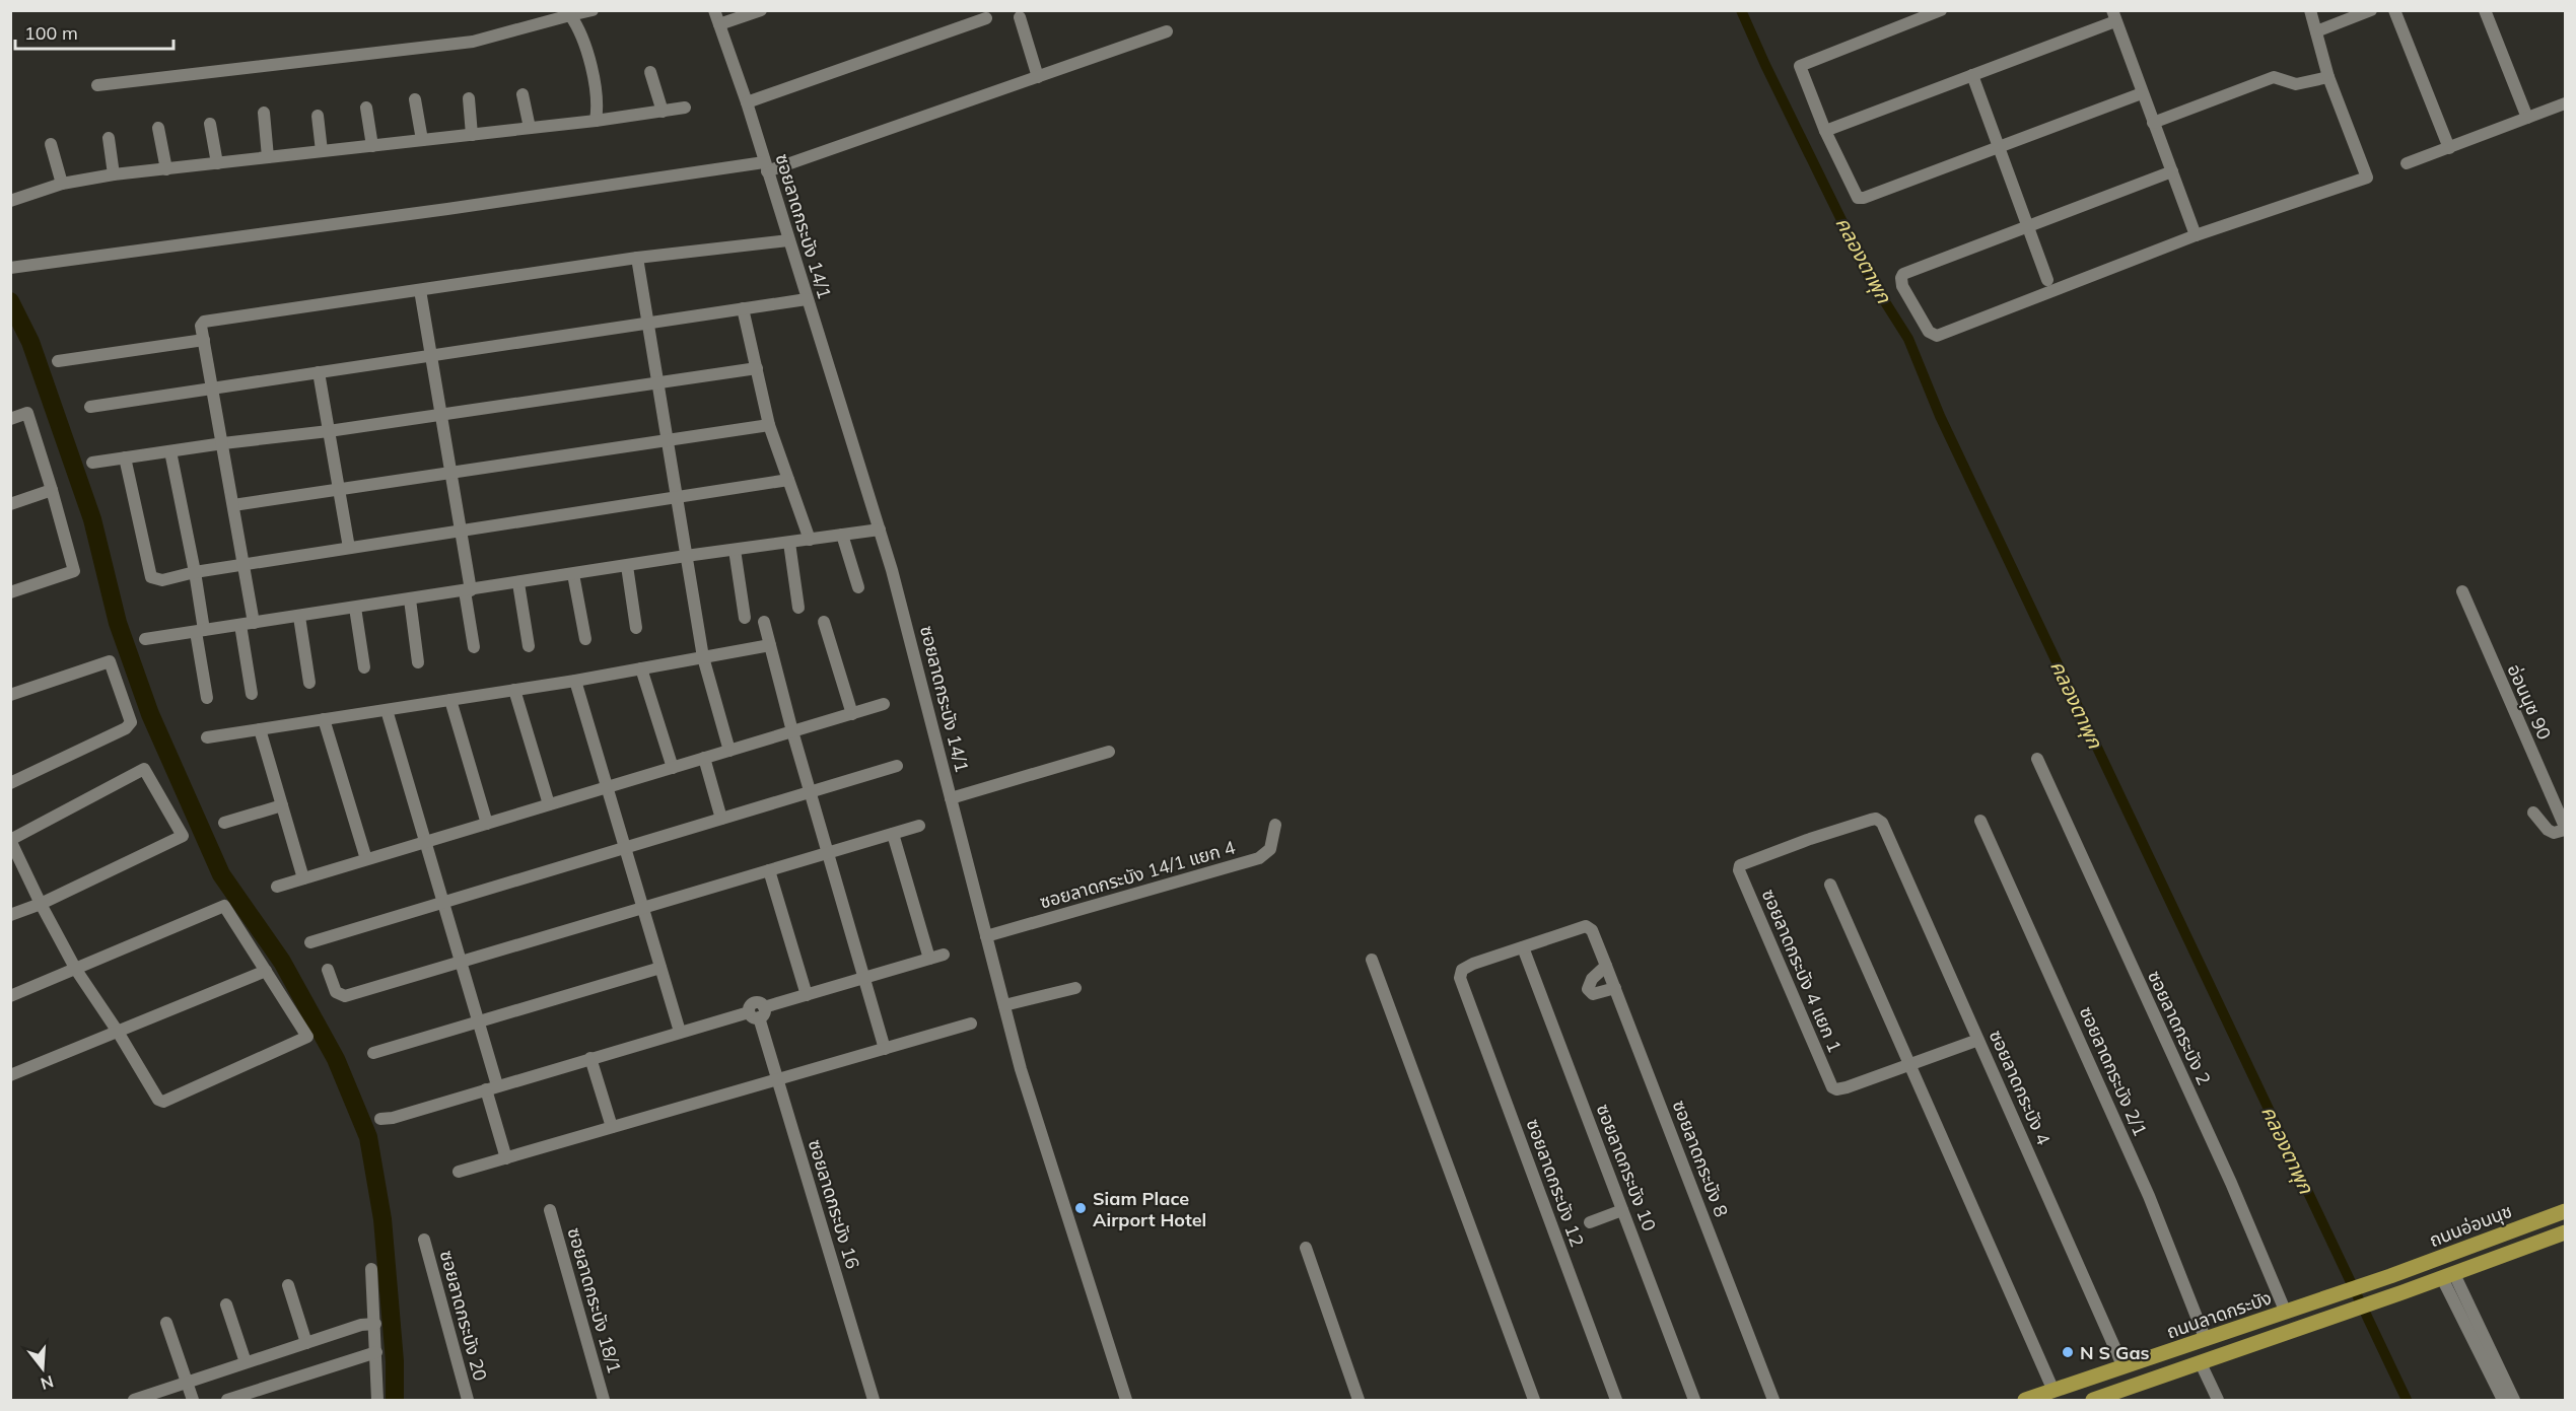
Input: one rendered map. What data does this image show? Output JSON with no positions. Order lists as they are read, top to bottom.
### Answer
{
  "streets": {
    "main road": ["ถนนอ่อนนุช", "ถนนลาดกระบัง"],
    "street": [
      "ซอยลาดกระบัง 14/1",
      "อ่อนนุช 90",
      "ซอยลาดกระบัง 14/1 แยก 4",
      "ซอยลาดกระบัง 4 แยก 1",
      "ซอยลาดกระบัง 2",
      "ซอยลาดกระบัง 2/1",
      "ซอยลาดกระบัง 4",
      "ซอยลาดกระบัง 8",
      "ซอยลาดกระบัง 10",
      "ซอยลาดกระบัง 12",
      "ซอยลาดกระบัง 16",
      "ซอยลาดกระบัง 18/1",
      "ซอยลาดกระบัง 20"
    ]
  },
  "crossings": [
    ["ซอยลาดกระบัง 14/1", "ซอยลาดกระบัง 14/1 แยก 4"],
    ["ซอยลาดกระบัง 4 แยก 1", "ซอยลาดกระบัง 4"],
    ["ซอยลาดกระบัง 2", "ถนนลาดกระบัง"],
    ["ซอยลาดกระบัง 2/1", "ถนนลาดกระบัง"],
    ["ซอยลาดกระบัง 4", "ถนนลาดกระบัง"],
    ["ซอยลาดกระบัง 8", "ซอยลาดกระบัง 10"],
    ["ซอยลาดกระบัง 8", "ซอยลาดกระบัง 12"],
    ["ซอยลาดกระบัง 10", "ซอยลาดกระบัง 12"],
    ["ถนนอ่อนนุช", "ถนนลาดกระบัง"]
  ],
  "water": ["คลองตาพุก"],
  "places": ["Siam Place Airport Hotel", "N S Gas"],
  "scale_bar": "100 m",
  "north": "bottom"
}
